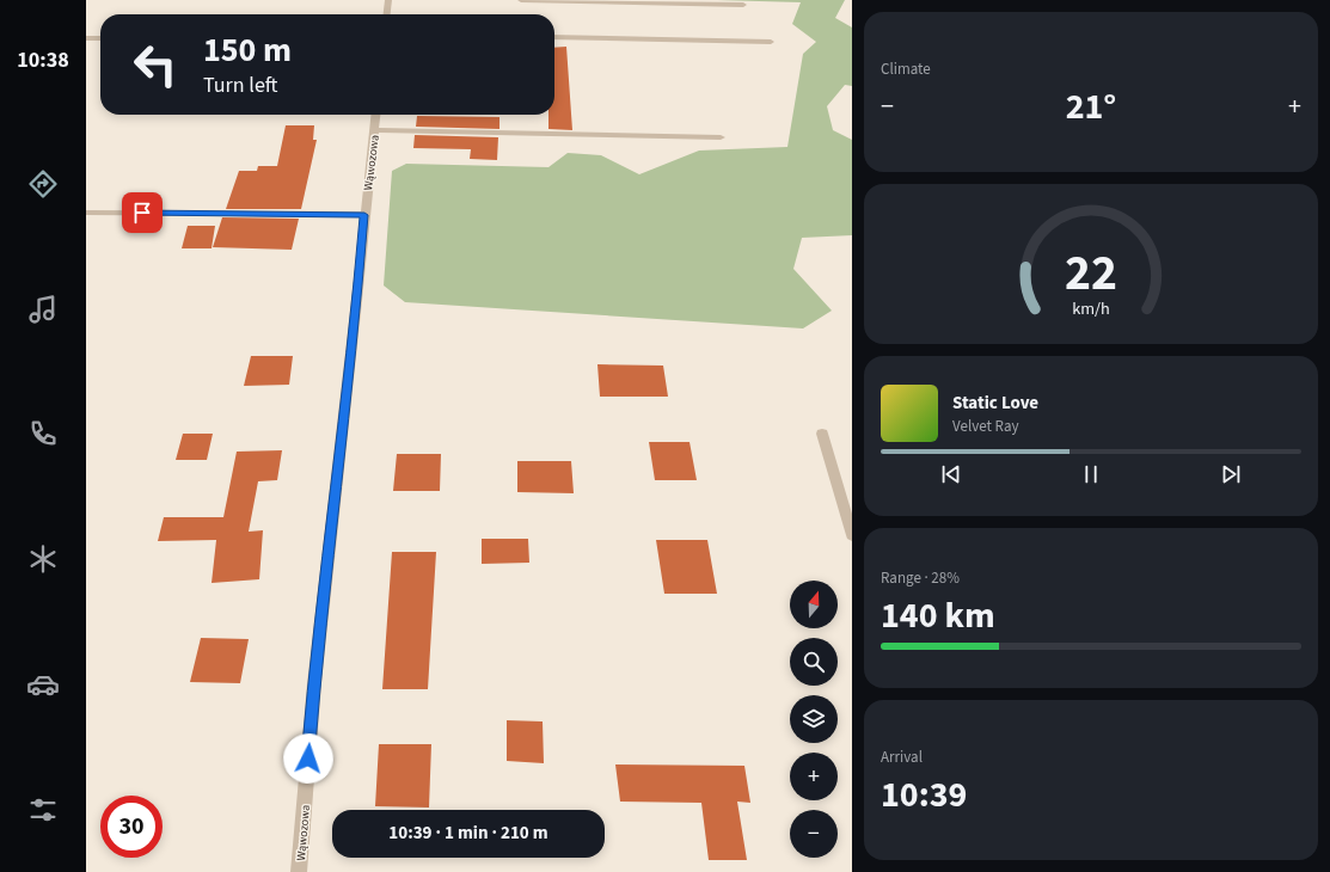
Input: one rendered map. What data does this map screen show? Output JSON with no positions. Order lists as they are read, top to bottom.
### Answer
{
  "streets": {
    "street": ["Wąwozowa"]
  },
  "north": "top",
  "page": {
    "tabs": "10:38",
    "tile": [
      "Climate",
      ["Range · 28%", "140 km"],
      ["Arrival", "10:39"]
    ],
    "turn": ["150 m", "Turn left"],
    "heat": ["−", "21°", "+"],
    "song": ["Static Love", "Velvet Ray"],
    "map_buttons": ["+", "−"],
    "limit": "30",
    "trip": "10:39 · 1 min · 210 m",
    "gauge": ["22", "km/h"]
  }
}
